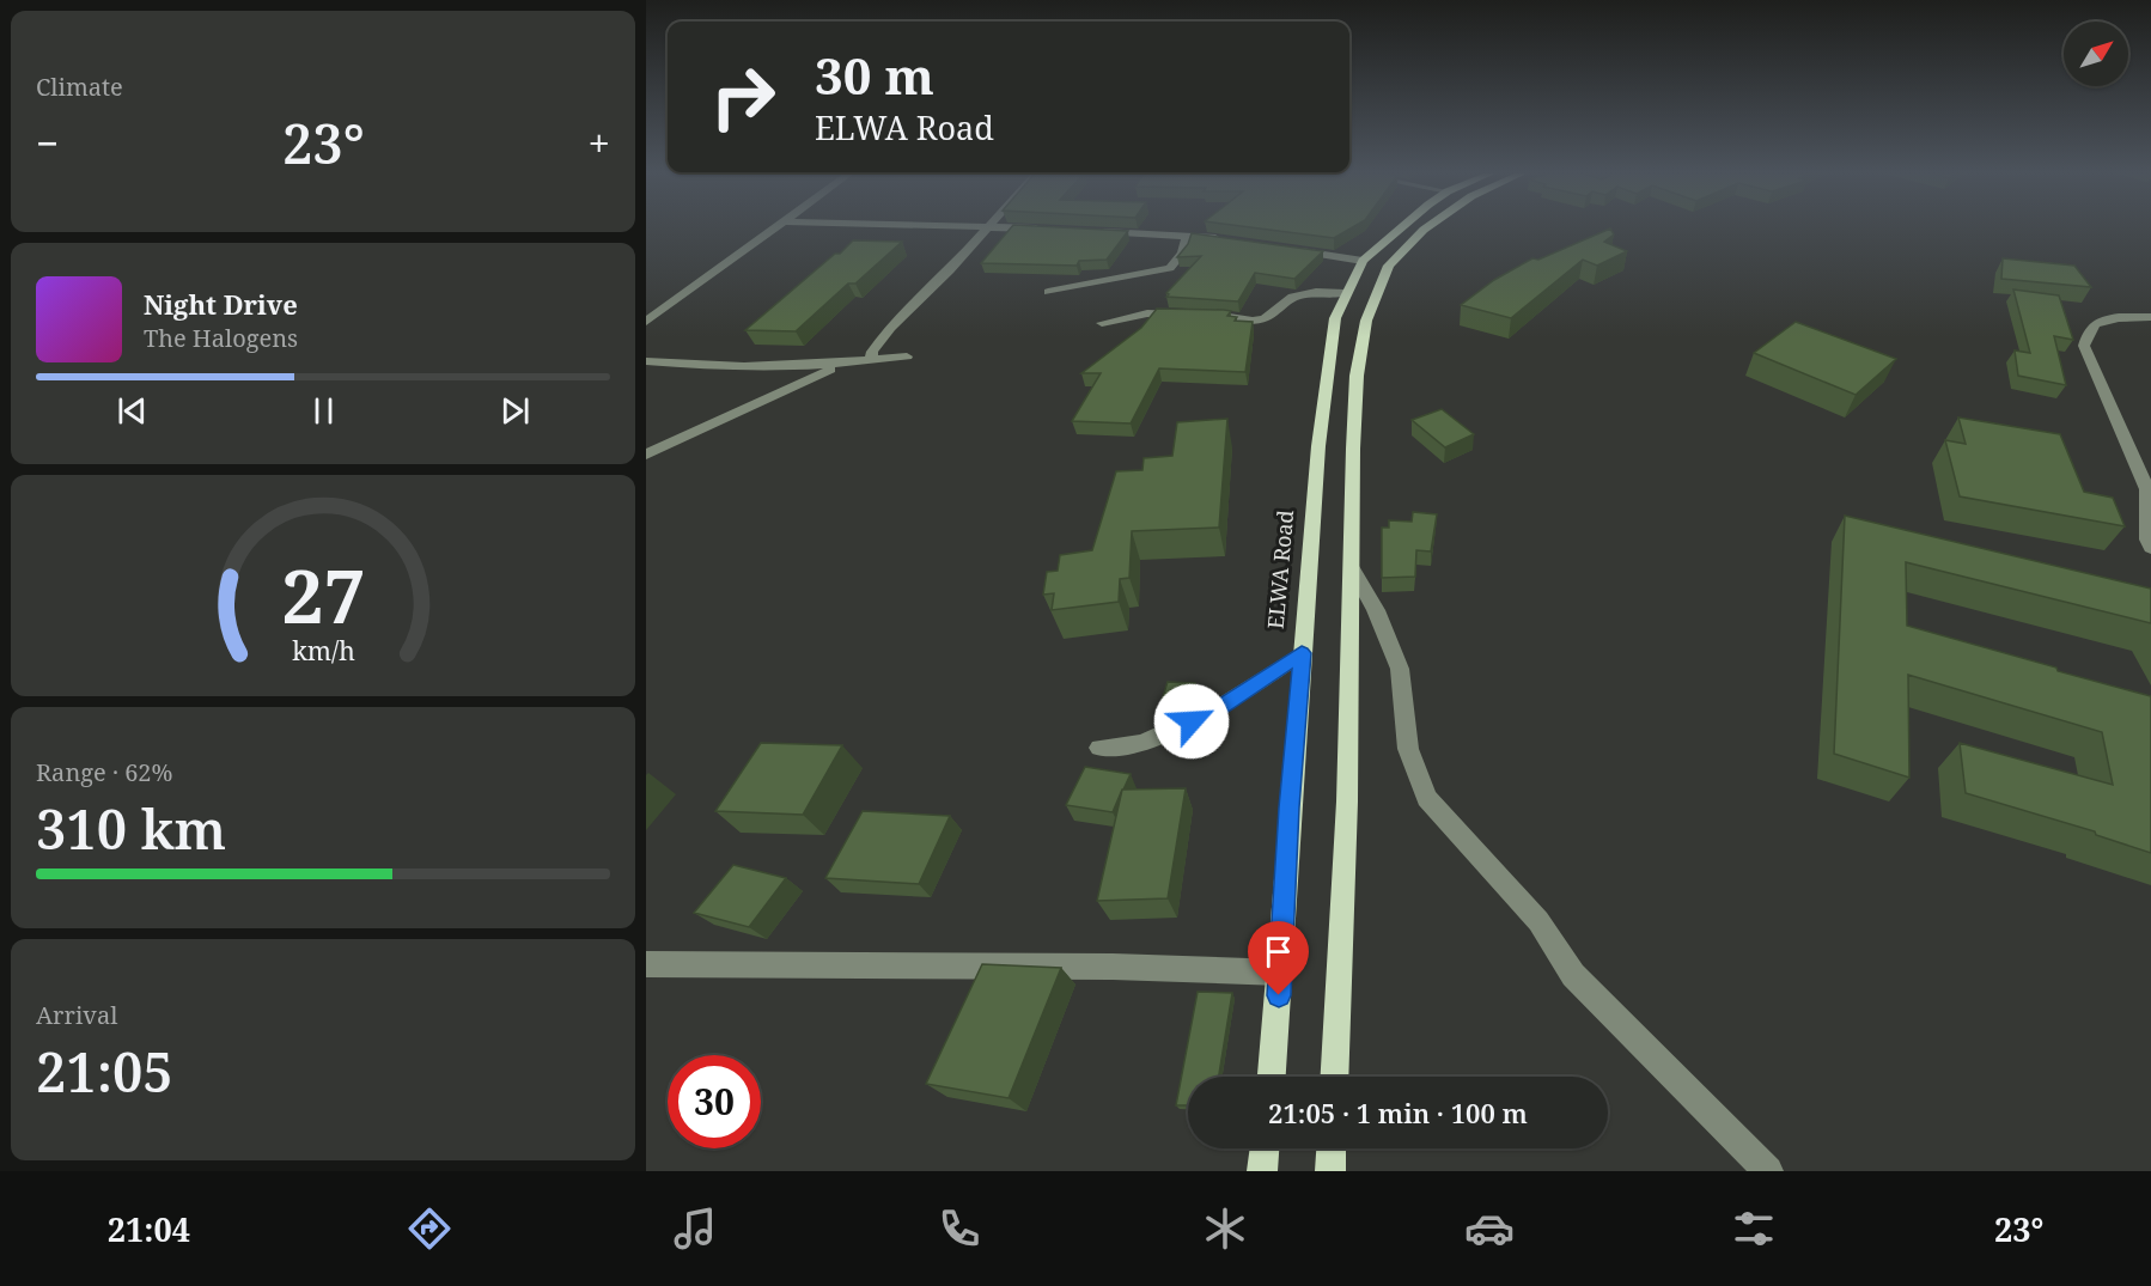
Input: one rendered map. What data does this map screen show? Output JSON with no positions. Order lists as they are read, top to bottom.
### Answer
{
  "streets": {
    "main road": ["ELWA Road"]
  },
  "north": "top right",
  "page": {
    "tile": [
      "Climate",
      ["Range · 62%", "310 km"],
      ["Arrival", "21:05"]
    ],
    "turn": ["30 m", "ELWA Road"],
    "heat": ["−", "23°", "+"],
    "song": ["Night Drive", "The Halogens"],
    "limit": "30",
    "trip": "21:05 · 1 min · 100 m",
    "tabs": ["21:04", "23°"],
    "gauge": ["27", "km/h"]
  }
}
